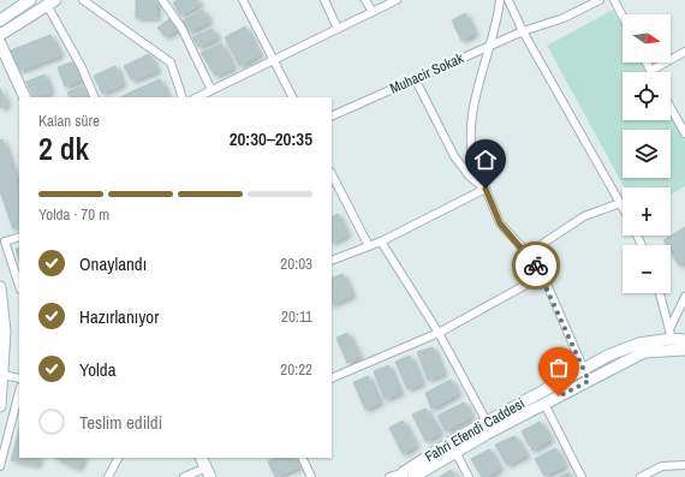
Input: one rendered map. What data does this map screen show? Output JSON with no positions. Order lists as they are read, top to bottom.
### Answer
{
  "streets": {
    "street": ["Muhacir Sokak", "Fahri Efendi Caddesi"]
  },
  "north": "right",
  "page": {
    "map_buttons": ["+", "−"],
    "heading": ["2 dk", "Kalan süre", "20:30–20:35"],
    "bar": "Yolda · 70 m",
    "list": [
      ["Onaylandı", "20:03"],
      ["Hazırlanıyor", "20:11"],
      ["Yolda", "20:22"],
      "Teslim edildi"
    ]
  }
}
